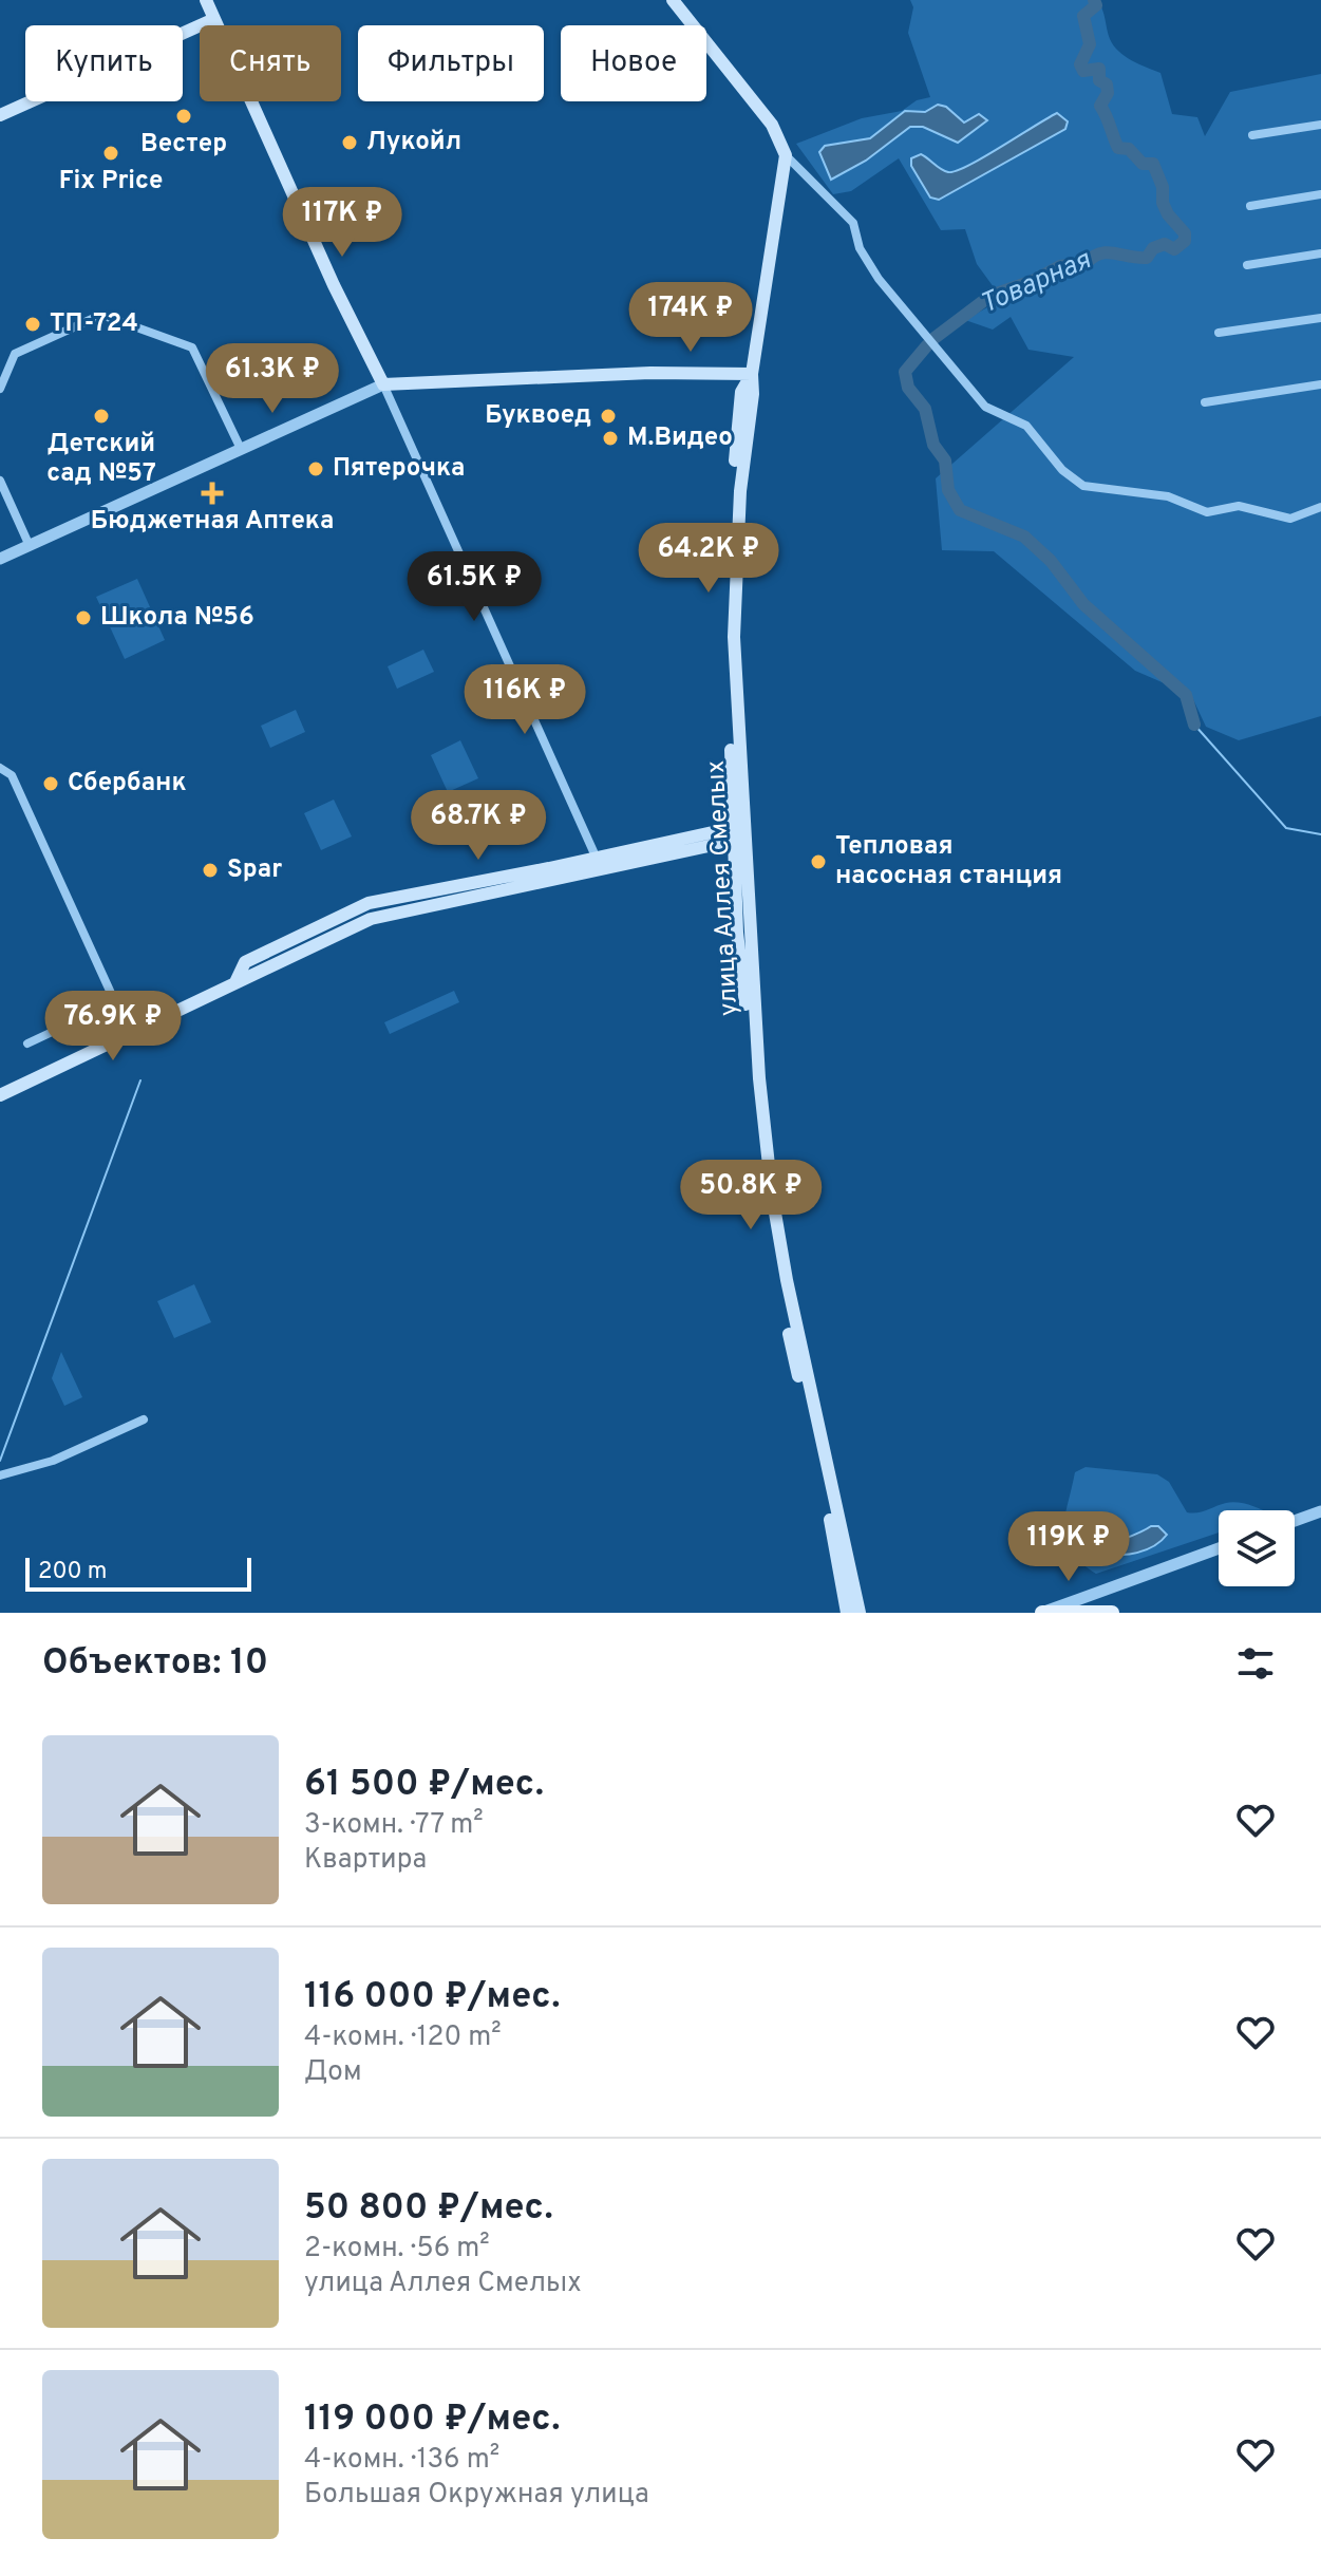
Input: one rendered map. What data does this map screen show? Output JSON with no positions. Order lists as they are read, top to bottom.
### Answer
{
  "streets": {
    "main road": ["улица Аллея Смелых"]
  },
  "water": ["Товарная"],
  "places": {
    "other": [
      "Вестер",
      "Лукойл",
      "Fix Price",
      "ТП-724",
      "Детский сад №57",
      "Буквоед",
      "M.Видео",
      "Пятерочка",
      "Школа №56",
      "Сбербанк",
      "Тепловая насосная станция",
      "Spar"
    ],
    "health": ["Бюджетная Аптека"]
  },
  "scale_bar": "200 m",
  "page": {
    "chip": [
      "Купить",
      "Снять",
      "Фильтры",
      "Новое"
    ],
    "price": [
      "117K ₽",
      "174K ₽",
      "61.3K ₽",
      "64.2K ₽",
      "61.5K ₽",
      "116K ₽",
      "68.7K ₽",
      "76.9K ₽",
      "50.8K ₽",
      "119K ₽"
    ],
    "scale": "200 m",
    "heading": "Объектов: 10",
    "list": [
      {
        "name": "61 500 ₽/мес.",
        "note": "3-комн. · 77 m² · Квартира"
      },
      {
        "name": "116 000 ₽/мес.",
        "note": "4-комн. · 120 m² · Дом"
      },
      {
        "name": "50 800 ₽/мес.",
        "note": "2-комн. · 56 m² · улица Аллея Смелых"
      },
      {
        "name": "119 000 ₽/мес.",
        "note": "4-комн. · 136 m² · Большая Окружная улица"
      }
    ]
  }
}
